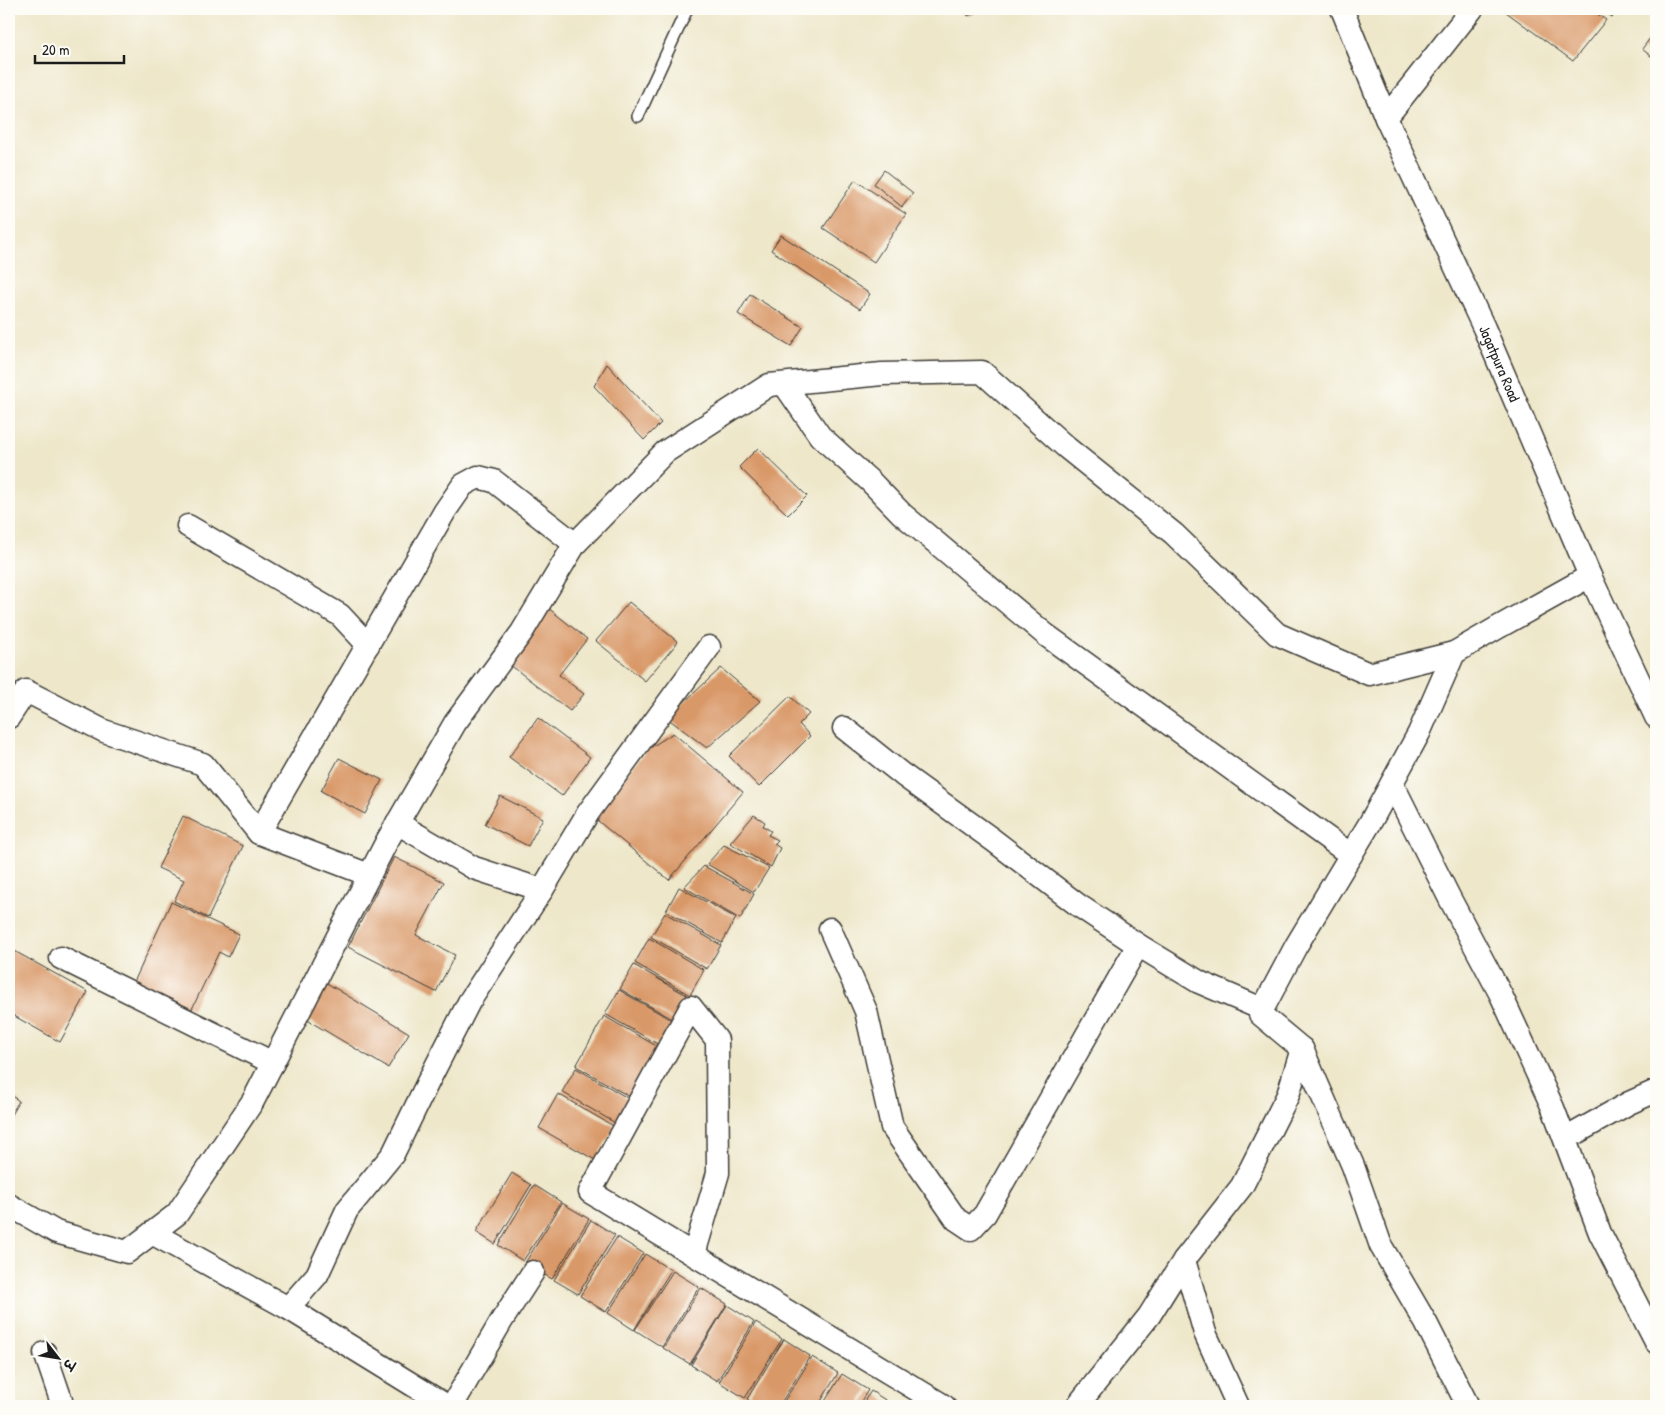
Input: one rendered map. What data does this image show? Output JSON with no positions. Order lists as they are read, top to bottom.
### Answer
{
  "streets": {
    "street": ["Jagatpura Road"]
  },
  "scale_bar": "20 m",
  "north": "bottom right"
}
